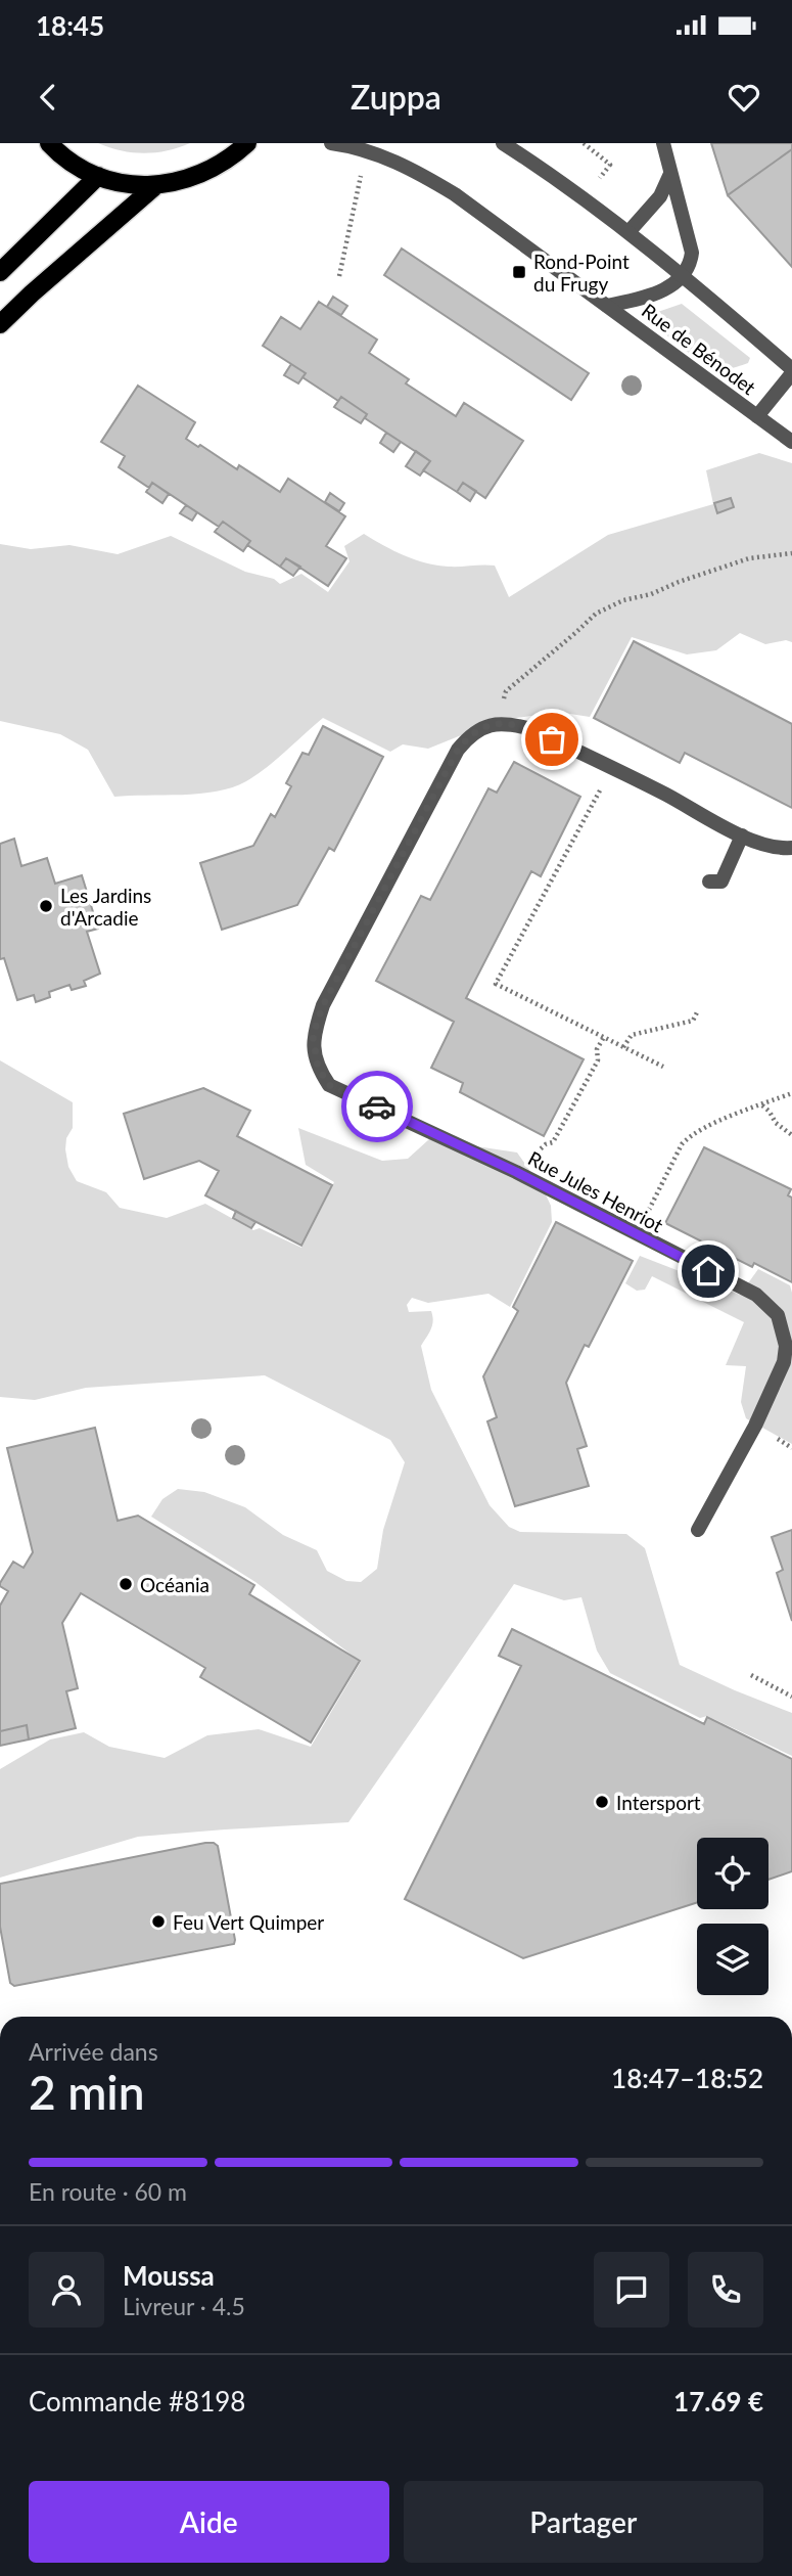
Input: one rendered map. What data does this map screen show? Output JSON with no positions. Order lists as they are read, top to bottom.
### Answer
{
  "streets": {
    "street": ["Rue de Bénodet", "Rue Jules Henriot"]
  },
  "places": {
    "transit": ["Rond-Point du Frugy"],
    "other": [
      "Les Jardins d'Arcadie",
      "Océania",
      "Intersport",
      "Feu Vert Quimper"
    ]
  },
  "page": {
    "status": "18:45",
    "header": "Zuppa",
    "heading": ["2 min", "Arrivée dans", "18:47–18:52"],
    "panel": [
      "Moussa",
      "Livreur · 4.5",
      "Commande #8198",
      "17.69 €"
    ],
    "bar": "En route · 60 m",
    "buttons": ["Aide", "Partager"]
  }
}
